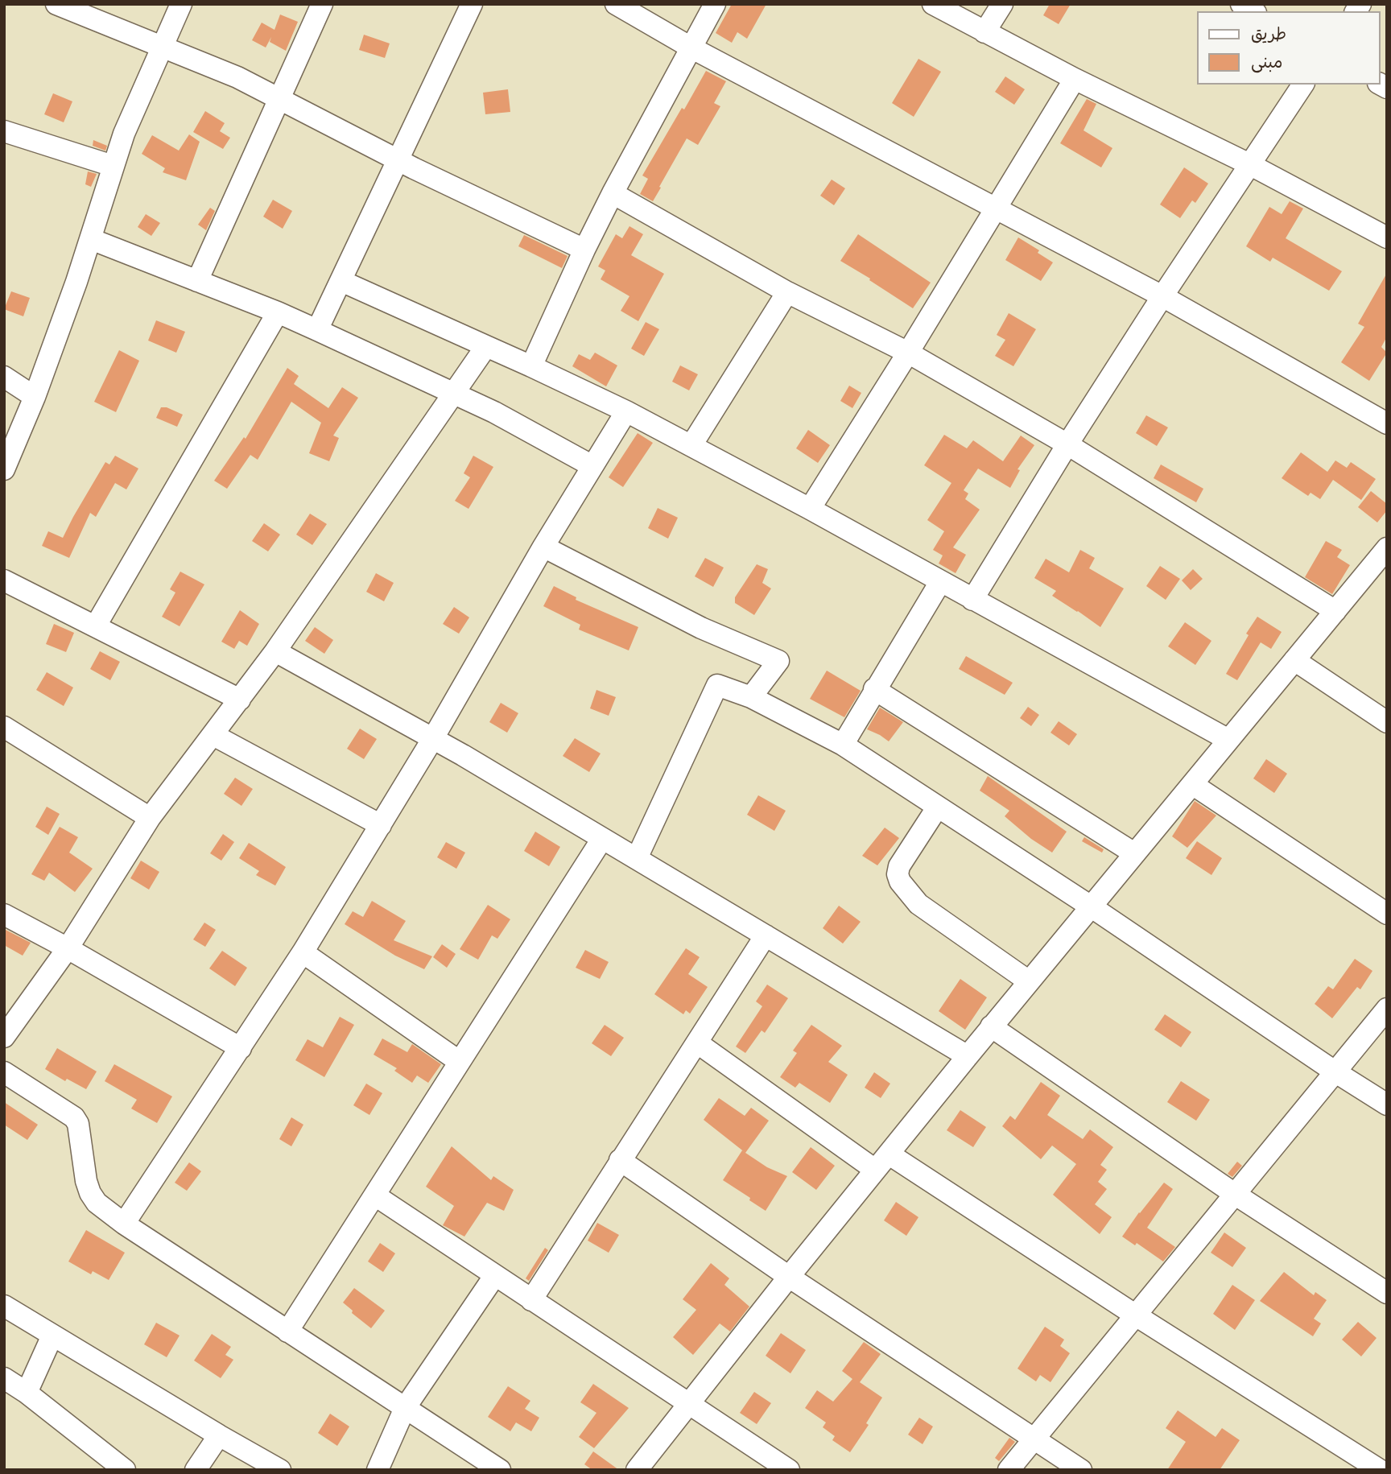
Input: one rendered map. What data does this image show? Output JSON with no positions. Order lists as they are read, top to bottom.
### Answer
{
  "legend": ["طريق", "مبنى"]
}
